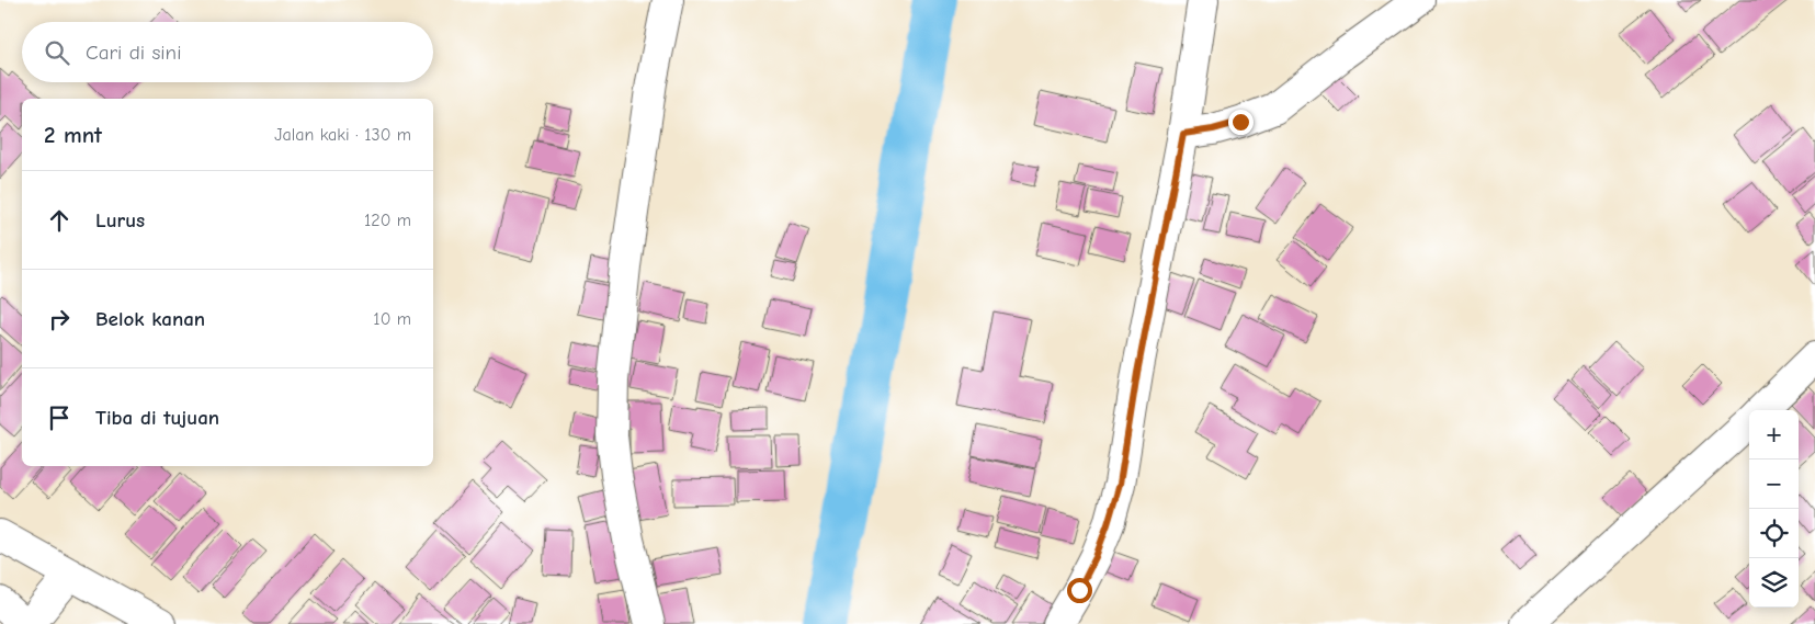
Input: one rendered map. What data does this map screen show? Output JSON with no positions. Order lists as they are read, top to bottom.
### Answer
{
  "page": {
    "search": "Cari di sini",
    "heading": ["2 mnt", "Jalan kaki · 130 m"],
    "list": [
      ["Lurus", "120 m"],
      ["Belok kanan", "10 m"],
      "Tiba di tujuan"
    ],
    "map_buttons": ["+", "−"]
  }
}
